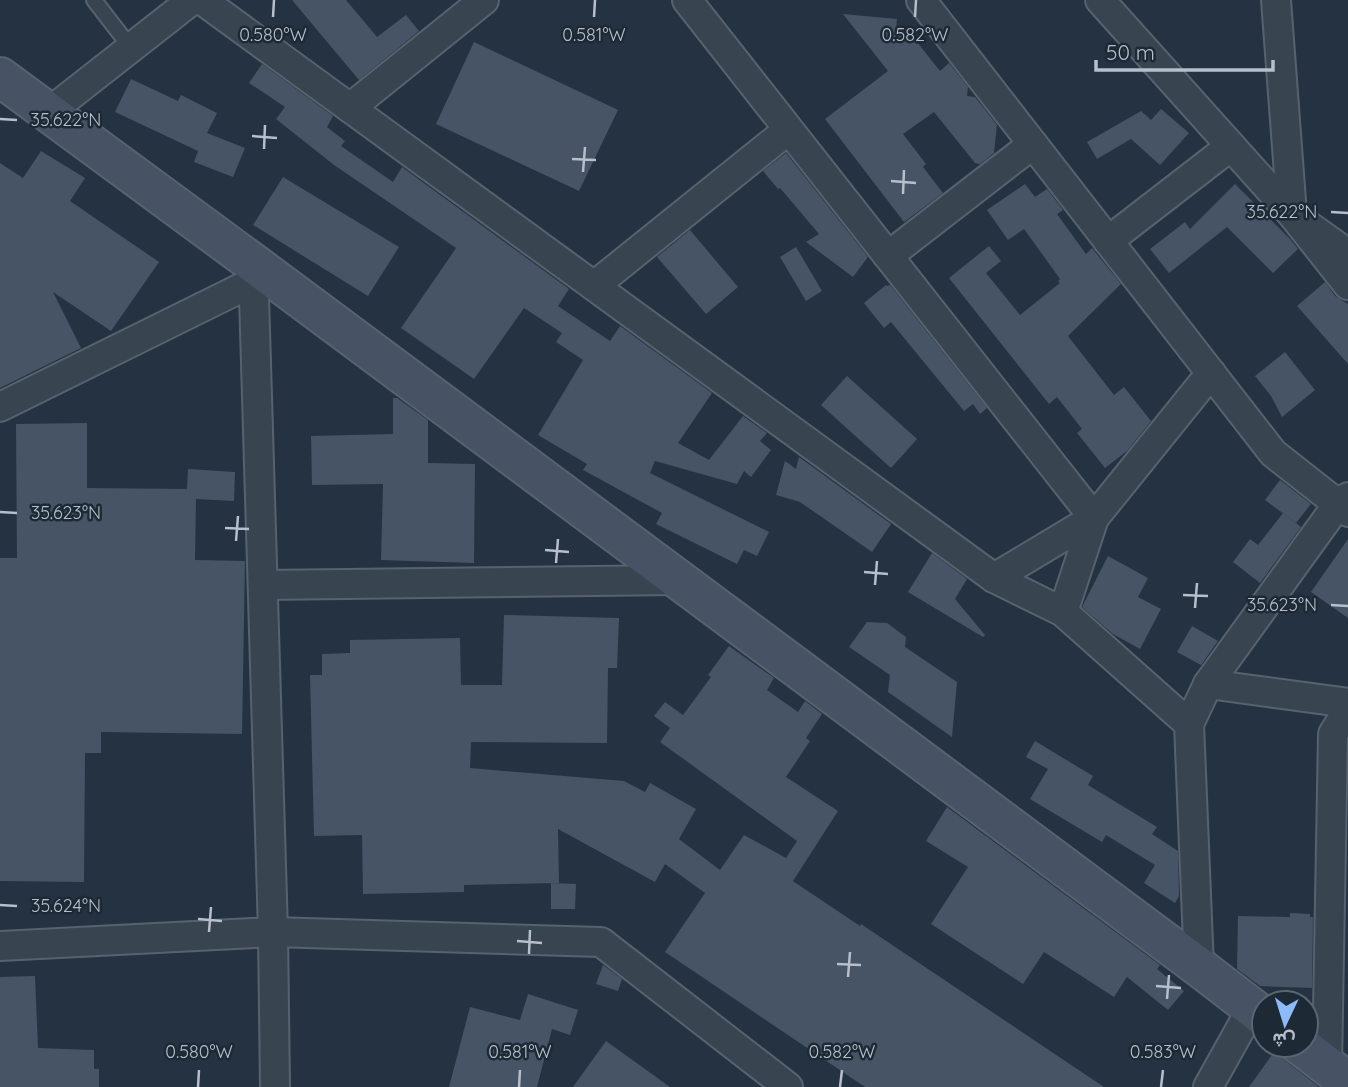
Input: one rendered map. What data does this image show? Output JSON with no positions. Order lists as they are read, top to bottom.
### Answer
{
  "scale_bar": "50 m",
  "north": "bottom",
  "coordinates": [
    "0.580°W",
    "0.581°W",
    "0.582°W",
    "35.622°N",
    "35.623°N",
    "35.624°N",
    "0.583°W"
  ]
}
